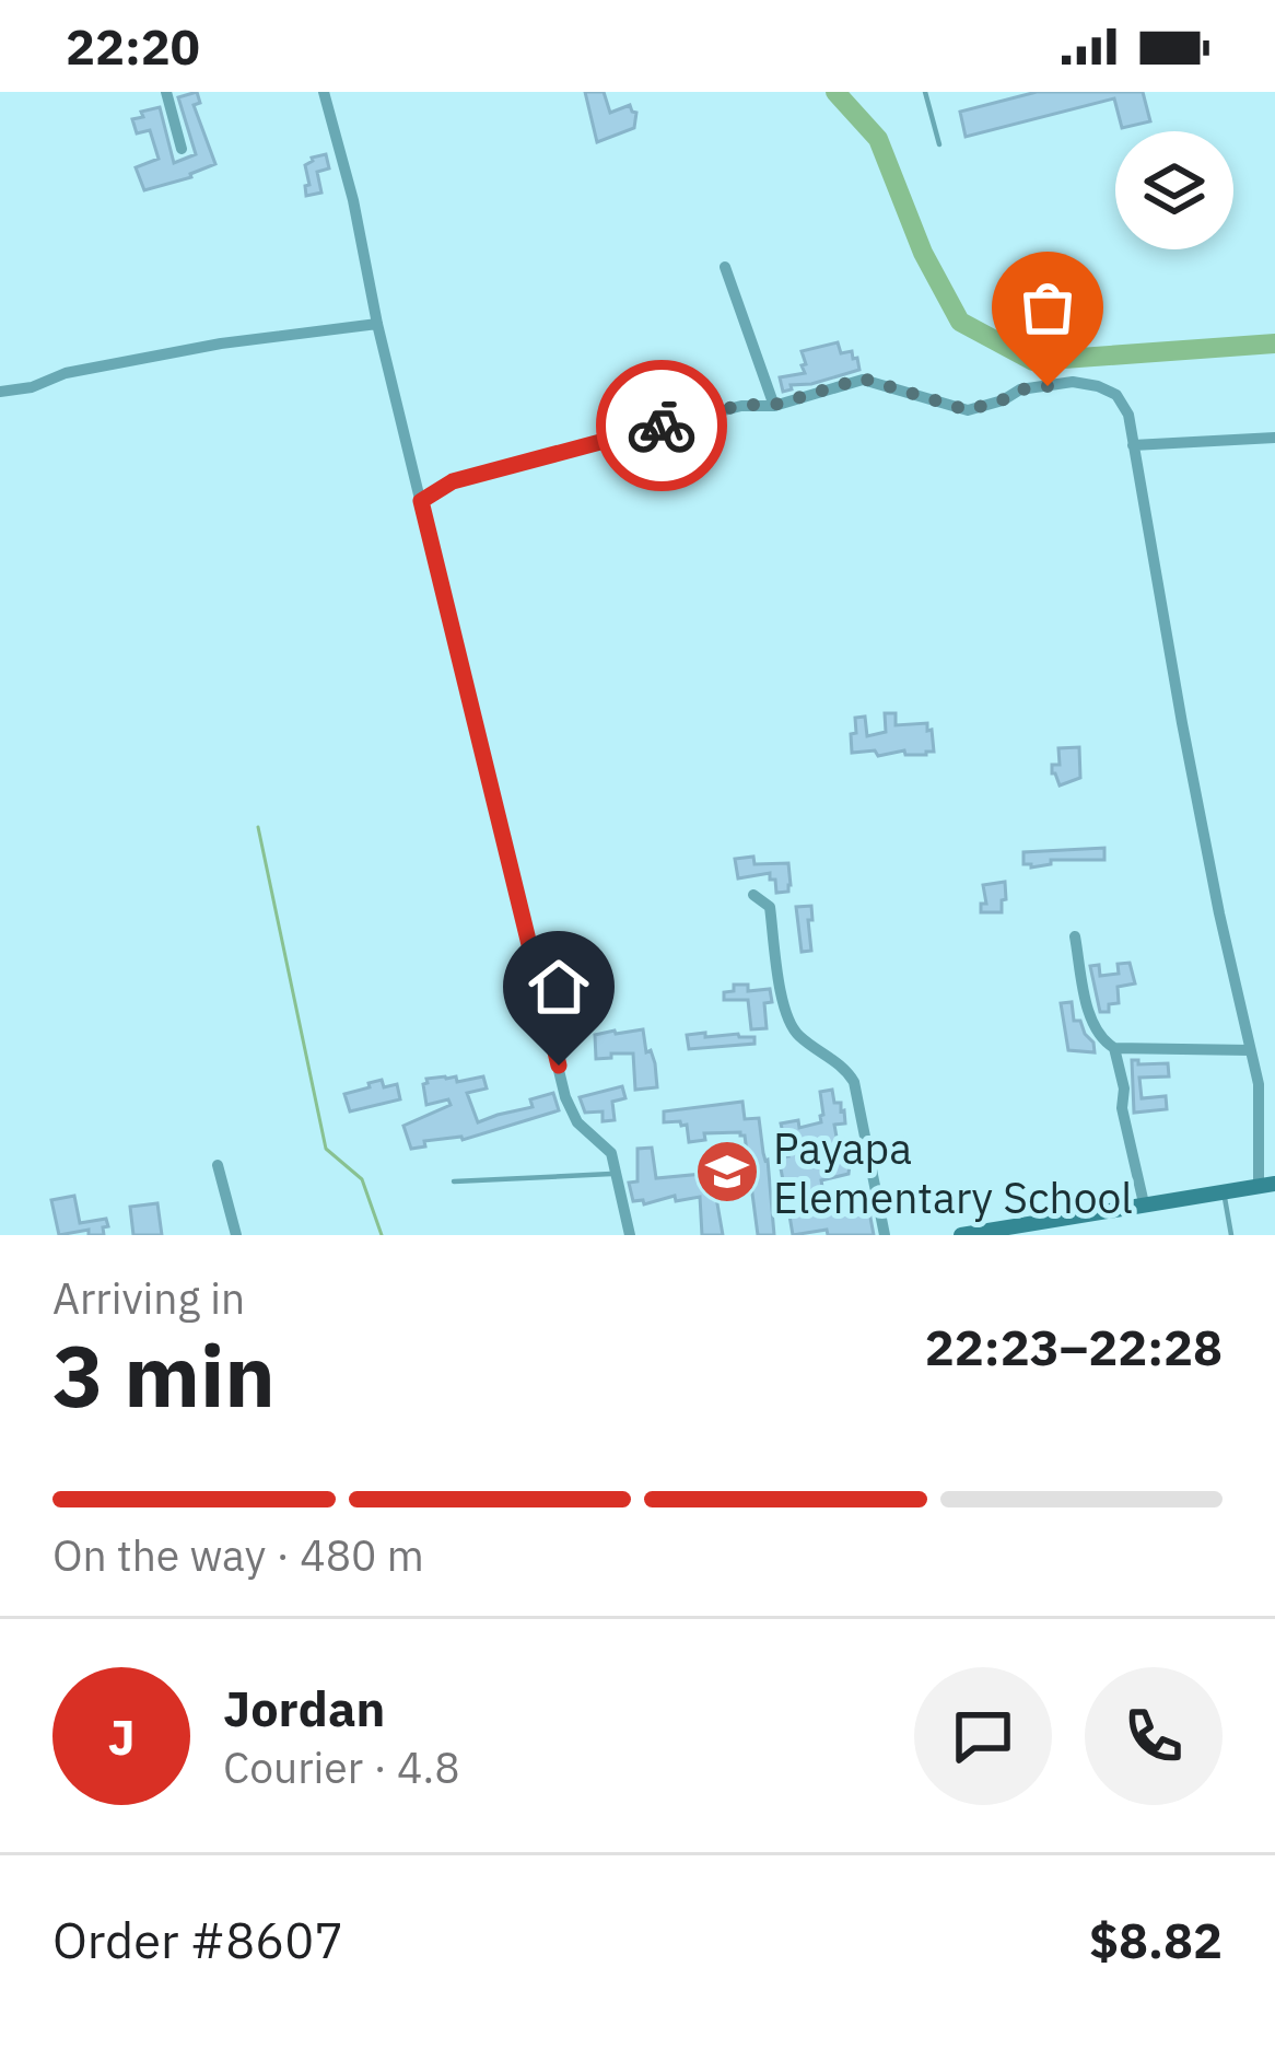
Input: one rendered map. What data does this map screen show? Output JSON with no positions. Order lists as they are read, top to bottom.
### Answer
{
  "places": {
    "school or university": ["Payapa Elementary School"]
  },
  "page": {
    "status": "22:20",
    "heading": ["3 min", "Arriving in", "22:23–22:28"],
    "panel": [
      "Jordan",
      "Courier · 4.8",
      "Order #8607",
      "$8.82"
    ],
    "bar": "On the way · 480 m",
    "round": "J"
  }
}
